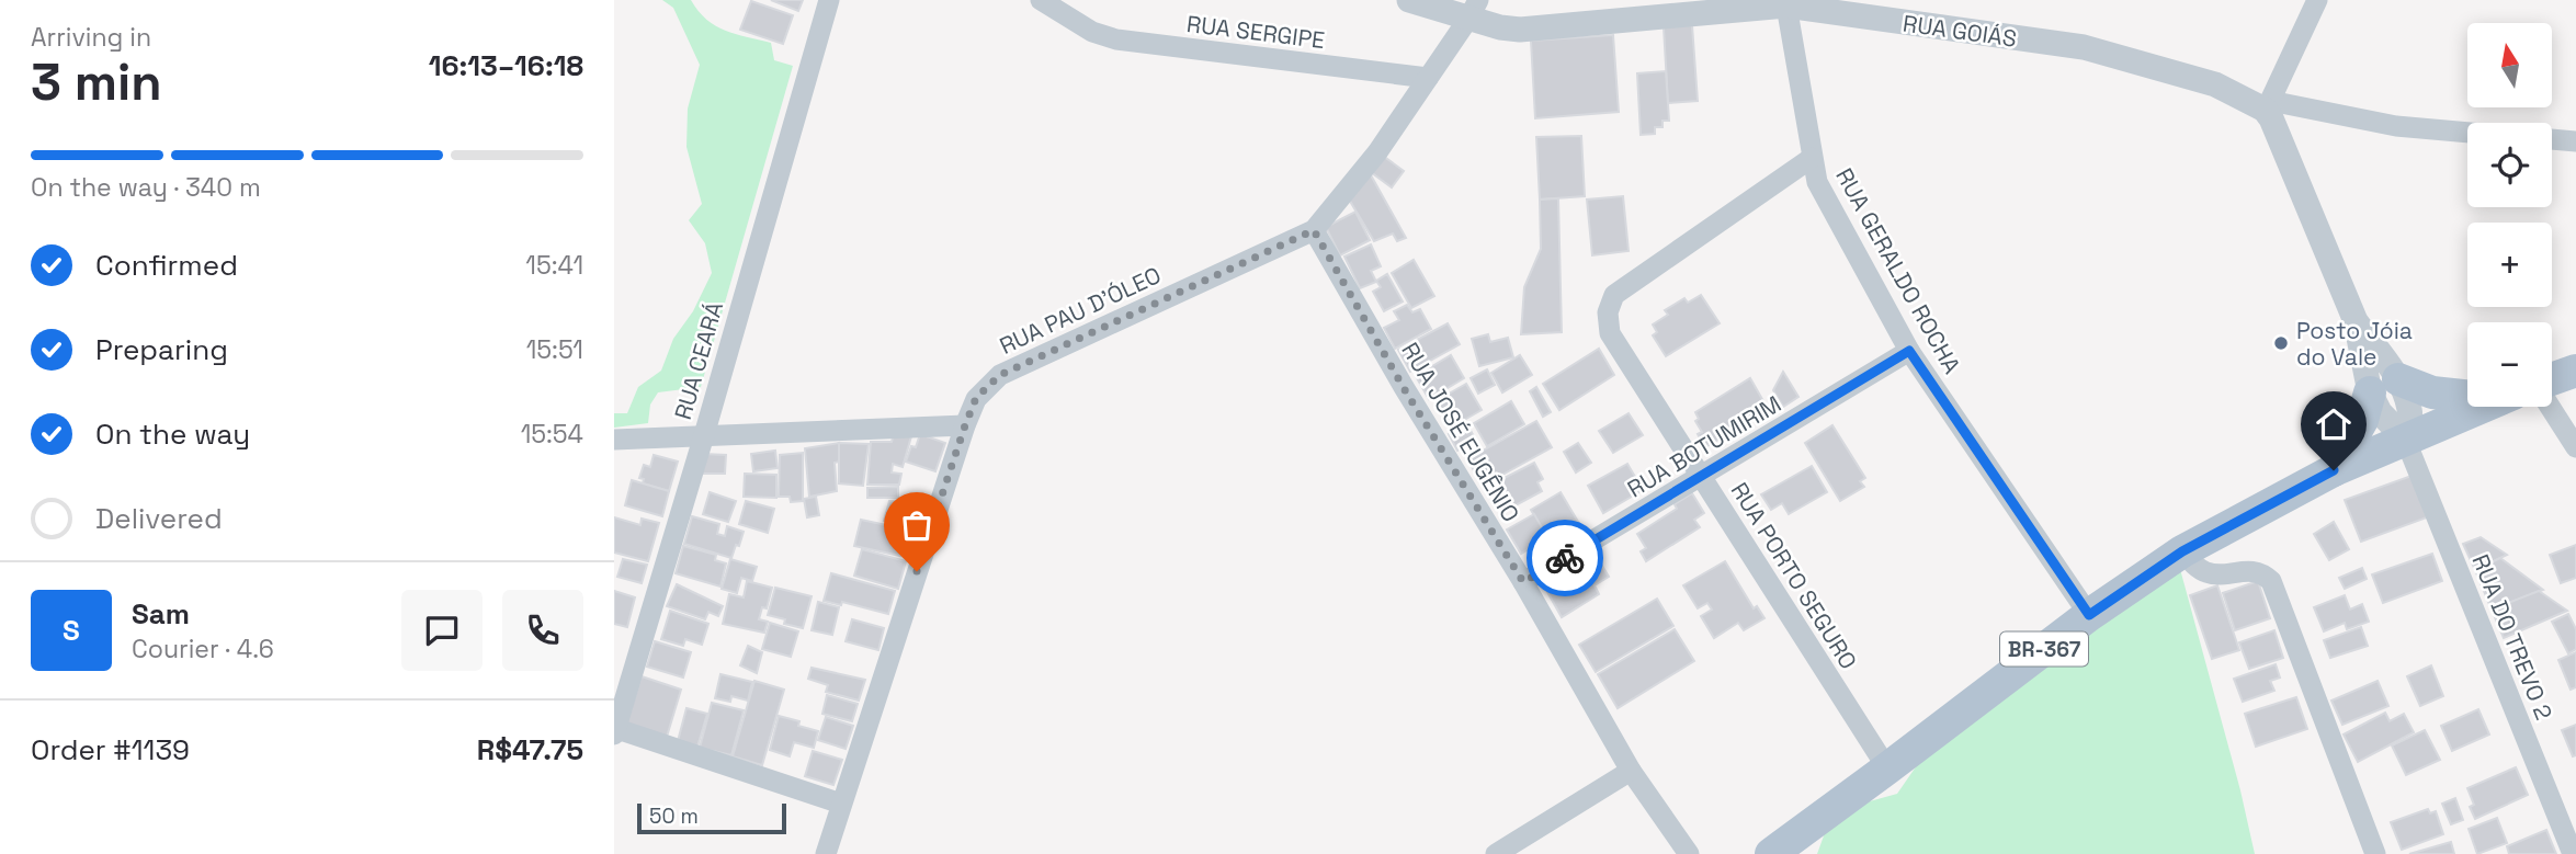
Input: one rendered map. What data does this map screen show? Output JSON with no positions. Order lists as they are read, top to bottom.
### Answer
{
  "streets": {
    "main road": ["BR-367"],
    "street": [
      "RUA GOIÁS",
      "RUA SERGIPE",
      "RUA GERALDO ROCHA",
      "RUA PAU D'ÓLEO",
      "RUA CEARÁ",
      "RUA JOSÉ EUGÊNIO",
      "RUA BOTUMIRIM",
      "RUA PORTO SEGURO",
      "RUA DO TREVO 2"
    ]
  },
  "crossings": [
    ["RUA GOIÁS", "RUA GERALDO ROCHA"],
    ["RUA GERALDO ROCHA", "RUA BOTUMIRIM"],
    ["RUA GERALDO ROCHA", "RUA PORTO SEGURO"],
    ["RUA GERALDO ROCHA", "BR-367"],
    ["RUA PAU D'ÓLEO", "RUA JOSÉ EUGÊNIO"],
    ["RUA JOSÉ EUGÊNIO", "RUA BOTUMIRIM"],
    ["RUA BOTUMIRIM", "RUA PORTO SEGURO"],
    ["RUA PORTO SEGURO", "BR-367"],
    ["RUA DO TREVO 2", "BR-367"]
  ],
  "places": ["Posto Jóia do Vale"],
  "scale_bar": "50 m",
  "north": "top",
  "page": {
    "heading": ["3 min", "Arriving in", "16:13–16:18"],
    "panel": [
      "Sam",
      "Courier · 4.6",
      "Order #1139",
      "R$47.75"
    ],
    "map_buttons": ["+", "−"],
    "bar": "On the way · 340 m",
    "list": [
      ["Confirmed", "15:41"],
      ["Preparing", "15:51"],
      ["On the way", "15:54"],
      "Delivered"
    ],
    "round": "S",
    "scale": "50 m"
  }
}
